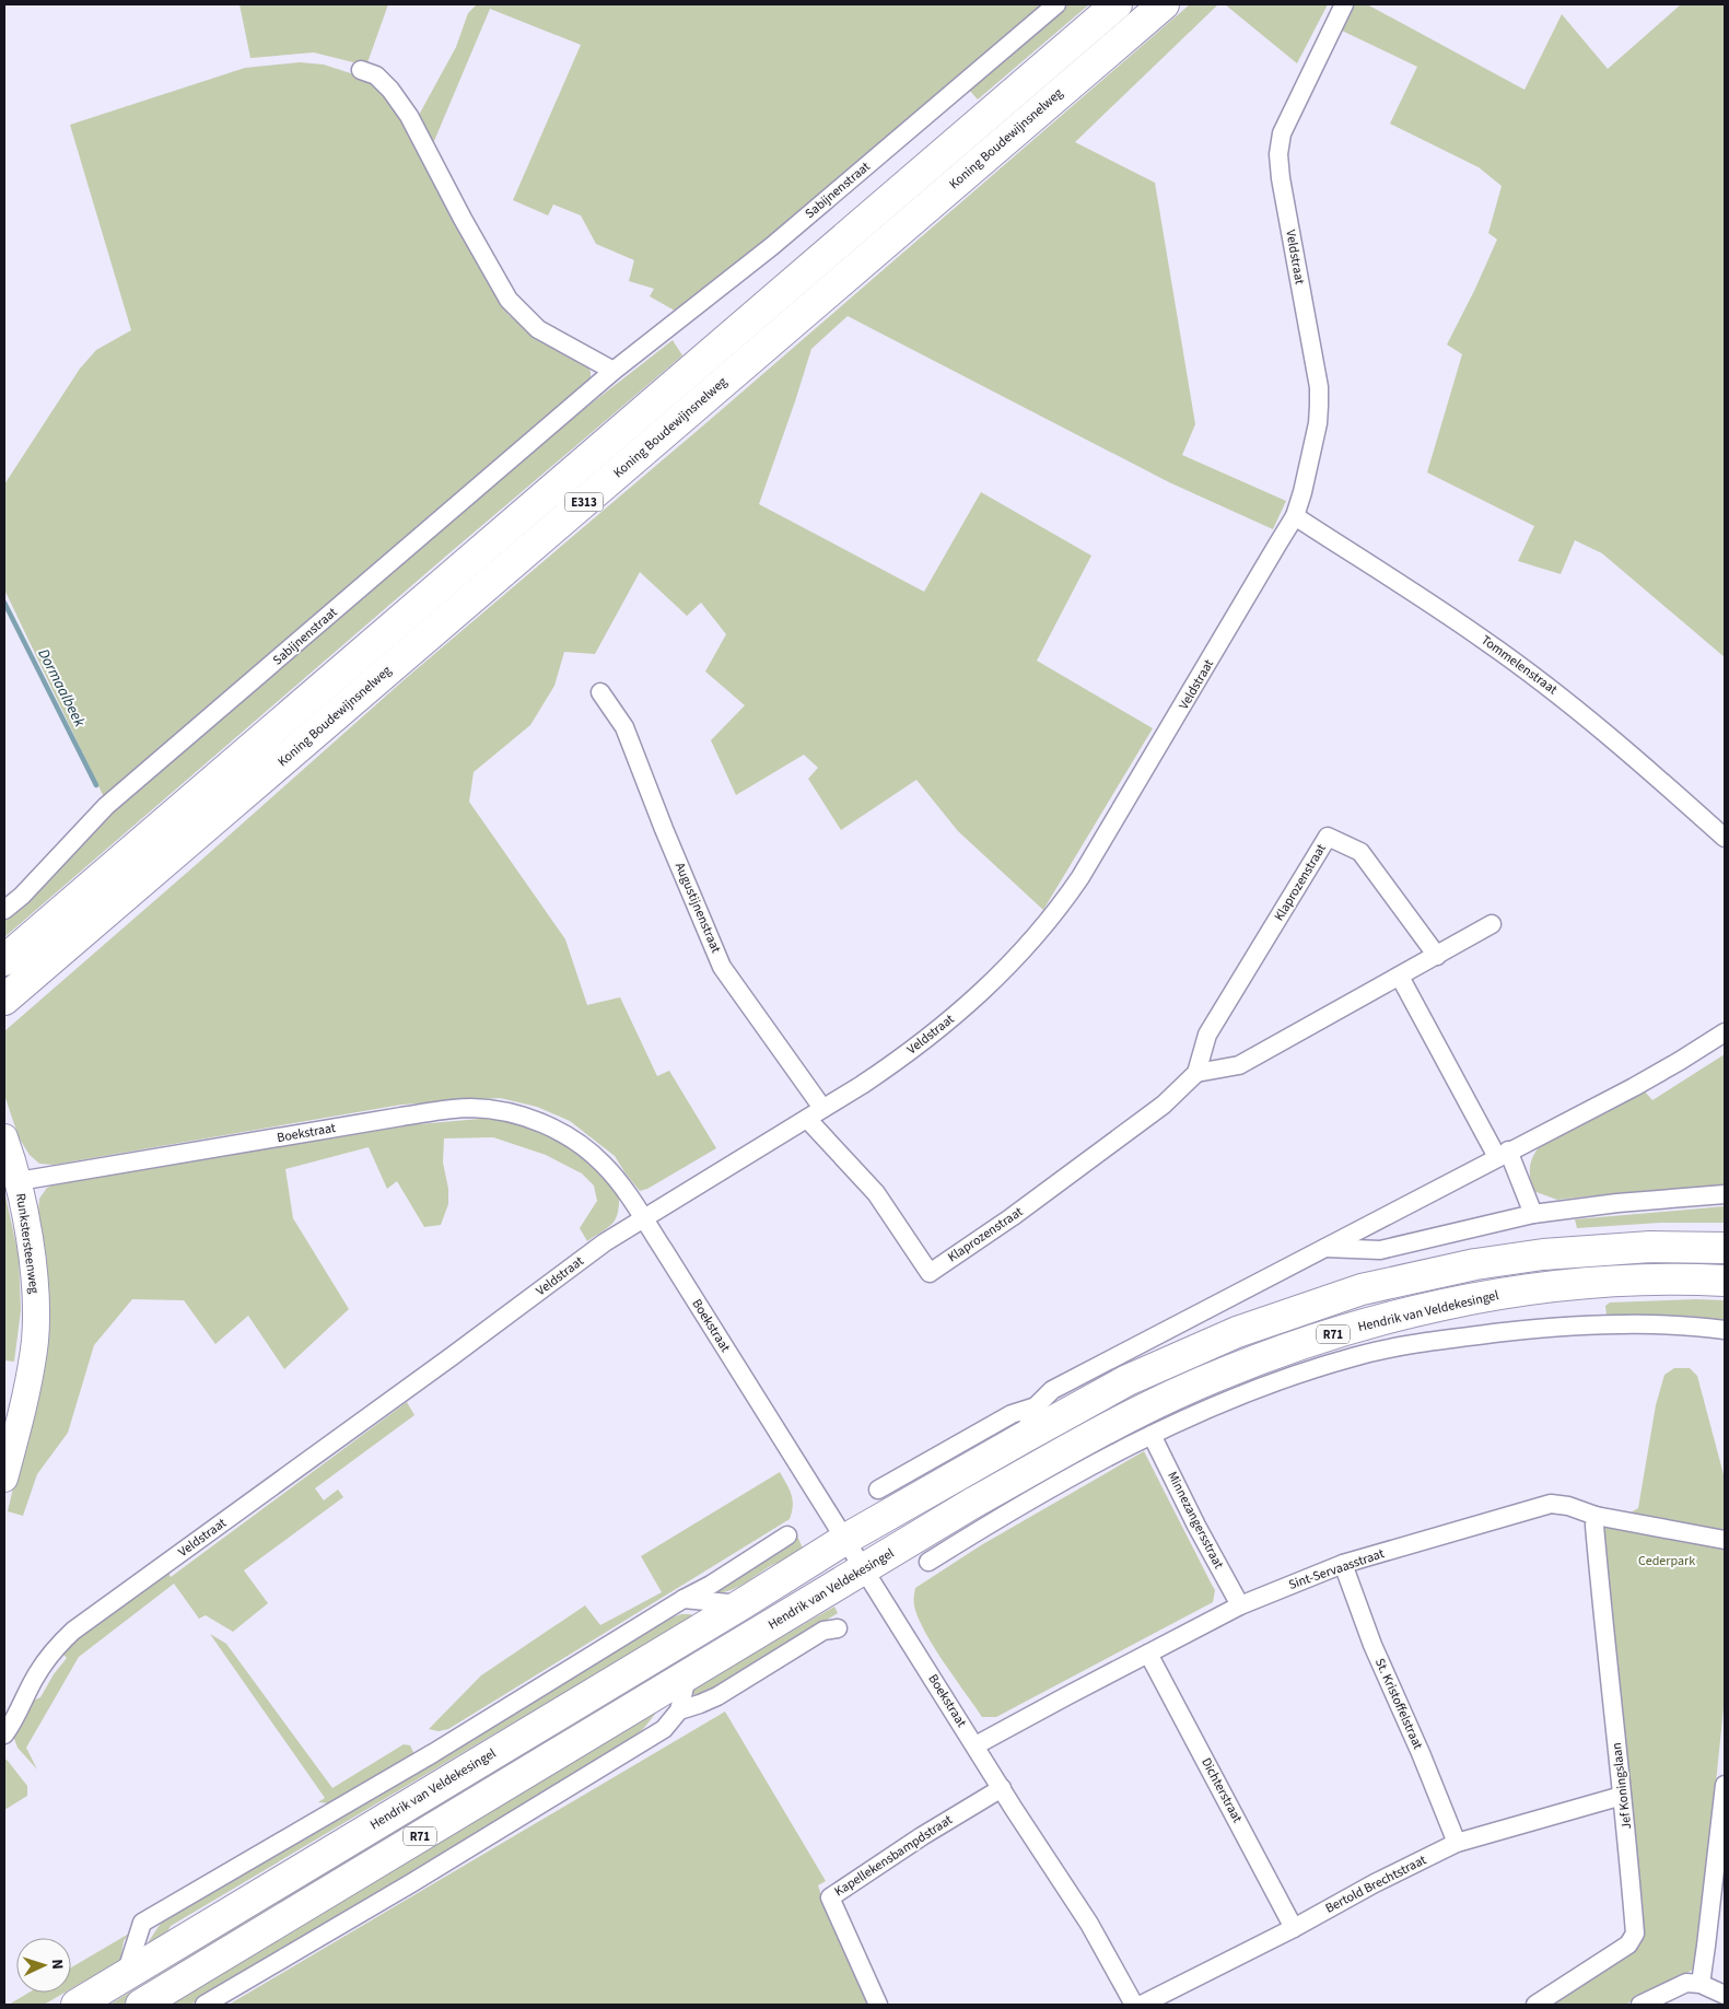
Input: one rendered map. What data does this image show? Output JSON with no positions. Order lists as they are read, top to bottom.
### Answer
{
  "streets": {
    "highway": [
      "Koning Boudewijnsnelweg",
      "E313",
      "Hendrik van Veldekesingel",
      "R71"
    ],
    "street": [
      "Sabijnenstraat",
      "Veldstraat",
      "Tommelenstraat",
      "Klaprozenstraat",
      "Augustijnenstraat",
      "Boekstraat",
      "Runkstersteenweg",
      "Minnezangersstraat",
      "Sint-Servaasstraat",
      "St. Kristoffelstraat",
      "Jef Koningslaan",
      "Dichterstraat",
      "Kapellekensbampdstraat",
      "Bertold Brechtstraat"
    ]
  },
  "crossings": [
    ["Veldstraat", "Tommelenstraat"],
    ["Veldstraat", "Klaprozenstraat"],
    ["Veldstraat", "Augustijnenstraat"],
    ["Veldstraat", "Boekstraat"],
    ["Boekstraat", "Runkstersteenweg"],
    ["Boekstraat", "Hendrik van Veldekesingel"],
    ["Boekstraat", "Sint-Servaasstraat"],
    ["Boekstraat", "Kapellekensbampdstraat"],
    ["Hendrik van Veldekesingel", "Minnezangersstraat"],
    ["Minnezangersstraat", "Sint-Servaasstraat"],
    ["Sint-Servaasstraat", "St. Kristoffelstraat"],
    ["Sint-Servaasstraat", "Jef Koningslaan"],
    ["Sint-Servaasstraat", "Dichterstraat"],
    ["St. Kristoffelstraat", "Bertold Brechtstraat"],
    ["Jef Koningslaan", "Bertold Brechtstraat"],
    ["Dichterstraat", "Bertold Brechtstraat"]
  ],
  "water": ["Dormaalbeek"],
  "parks": ["Cederpark"],
  "north": "right"
}
